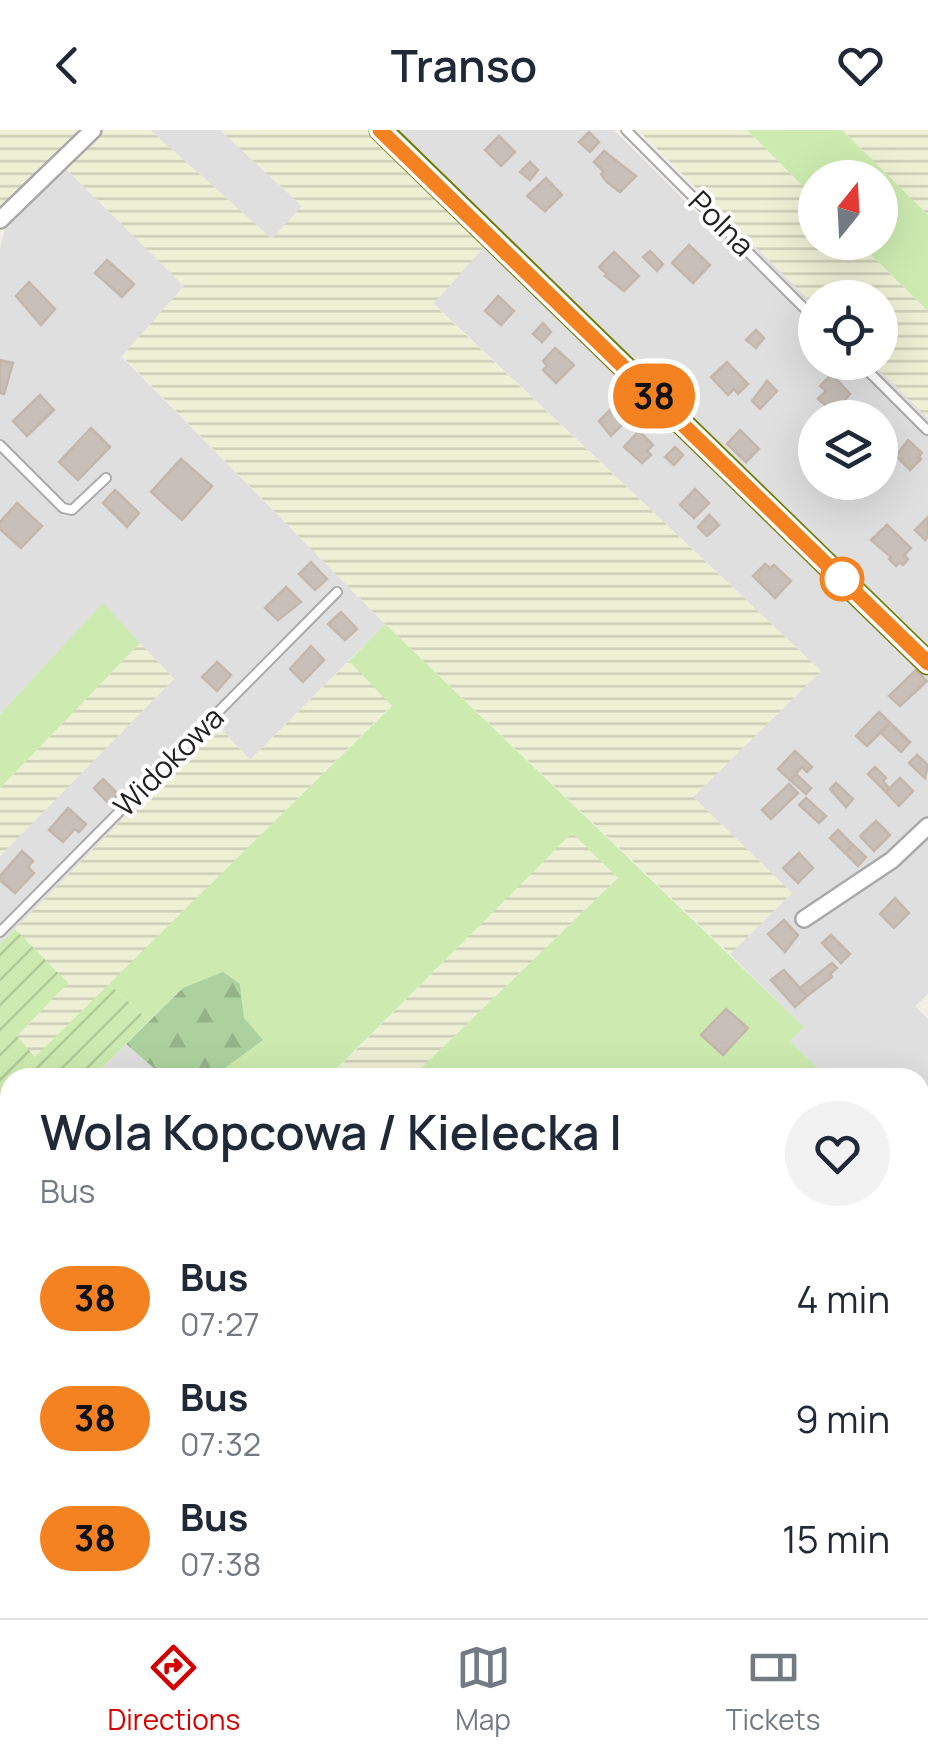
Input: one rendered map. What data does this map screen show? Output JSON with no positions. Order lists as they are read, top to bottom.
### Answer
{
  "streets": {
    "lane": ["Polna", "Widokowa"]
  },
  "lines": ["bus line 38"],
  "north": "top",
  "page": {
    "header": "Transo",
    "on_map": "38",
    "heading": ["Wola Kopcowa / Kielecka I", "Bus"],
    "list": [
      {
        "mark": "38",
        "name": "Bus",
        "note": "07:27",
        "value": "4 min"
      },
      {
        "mark": "38",
        "name": "Bus",
        "note": "07:32",
        "value": "9 min"
      },
      {
        "mark": "38",
        "name": "Bus",
        "note": "07:38",
        "value": "15 min"
      }
    ],
    "tabs": ["Directions", "Map", "Tickets"]
  }
}
